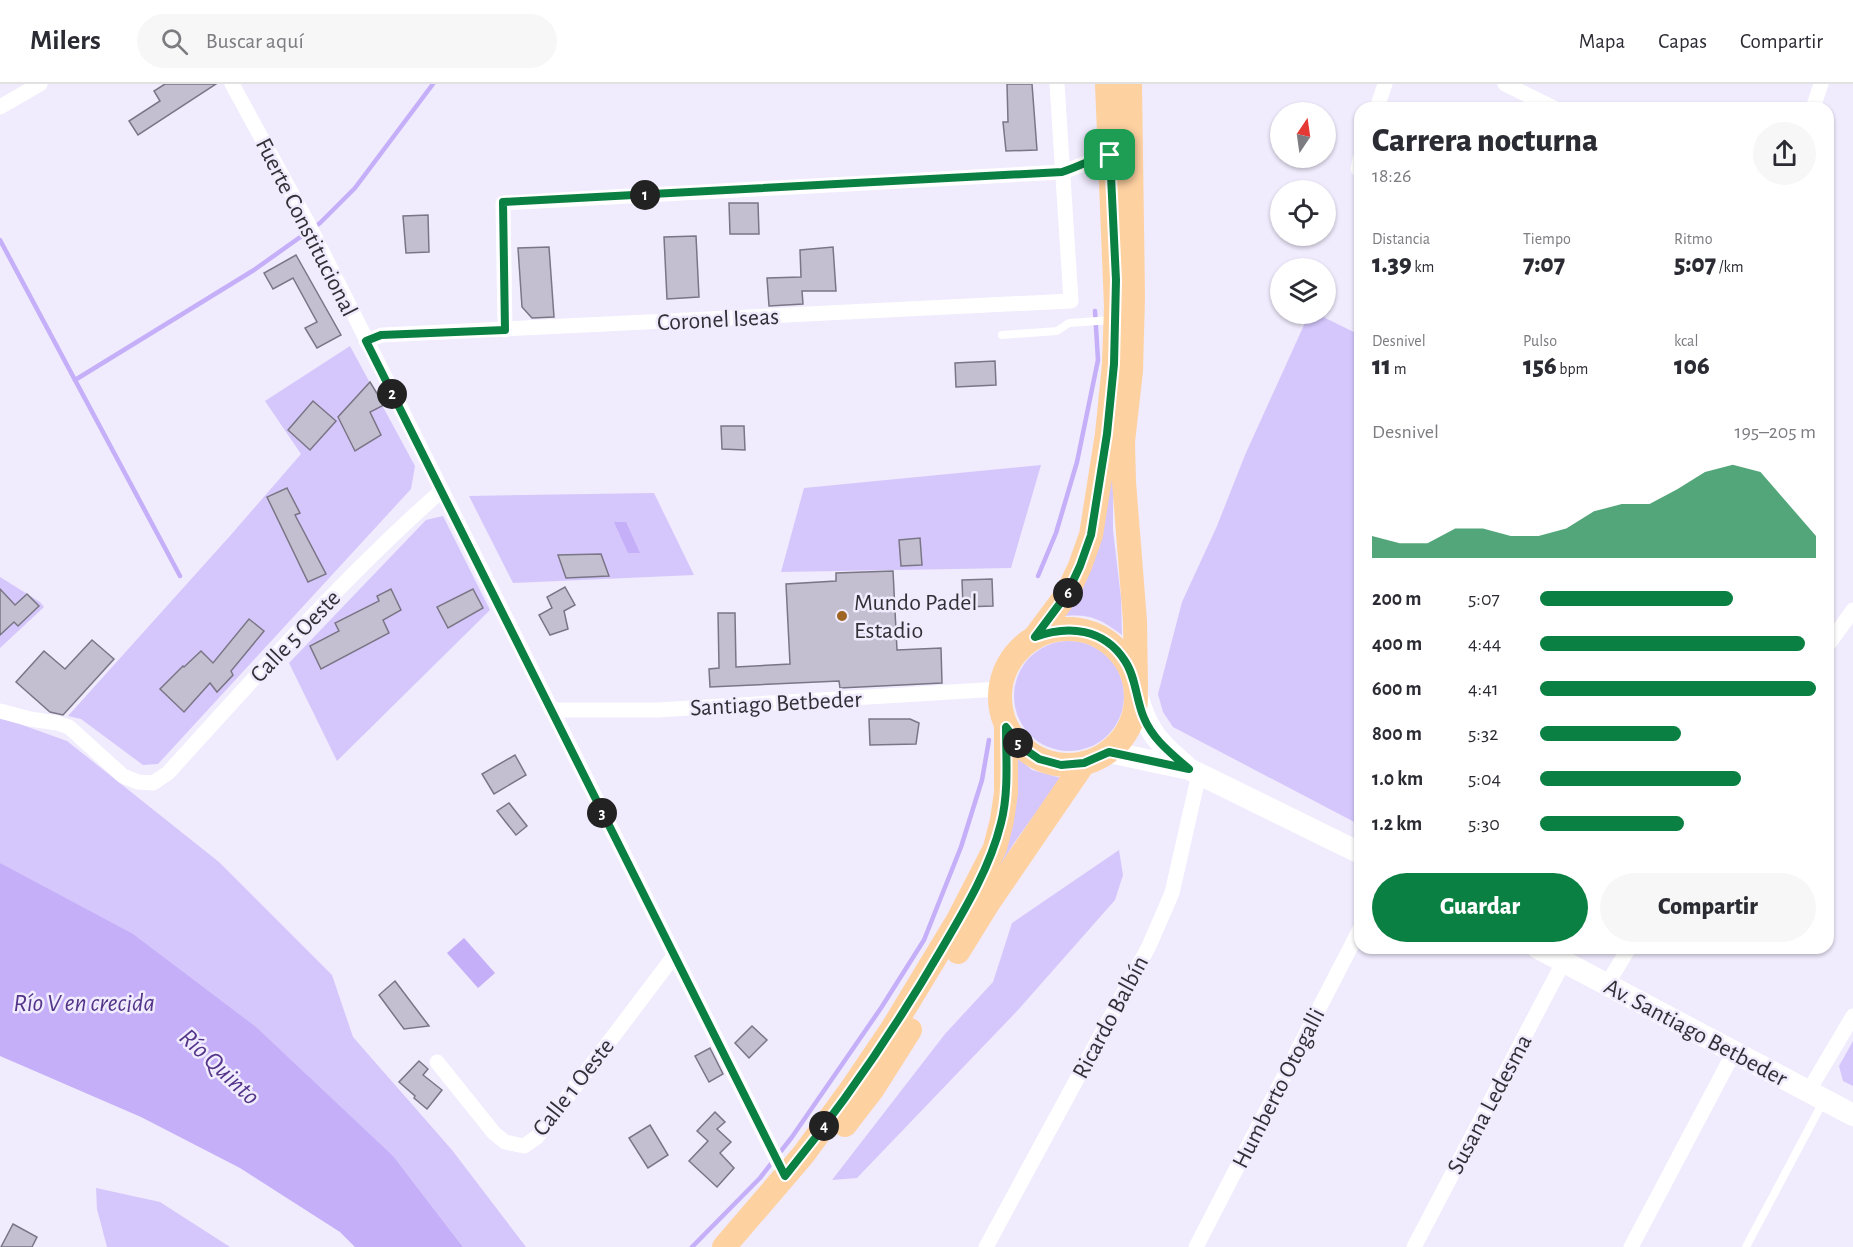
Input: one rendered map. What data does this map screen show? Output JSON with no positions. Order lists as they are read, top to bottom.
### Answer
{
  "streets": {
    "main road": ["Av. Santiago Betbeder"],
    "street": [
      "Fuerte Constitucional",
      "Coronel Iseas",
      "Calle 5 Oeste",
      "Santiago Betbeder",
      "Ricardo Balbín",
      "Calle 1 Oeste",
      "Humberto Otogalli",
      "Susana Ledesma"
    ]
  },
  "crossings": [
    ["Fuerte Constitucional", "Coronel Iseas"],
    ["Fuerte Constitucional", "Calle 5 Oeste"],
    ["Fuerte Constitucional", "Santiago Betbeder"],
    ["Fuerte Constitucional", "Calle 1 Oeste"],
    ["Av. Santiago Betbeder", "Susana Ledesma"]
  ],
  "water": ["Río V en crecida", "Río Quinto"],
  "places": ["Mundo Padel Estadio"],
  "north": "top",
  "page": {
    "header": "Milers",
    "search": "Buscar aquí",
    "nav": ["Mapa", "Capas", "Compartir"],
    "heading": ["Carrera nocturna", "18:26"],
    "pins": [
      "1",
      "2",
      "6",
      "5",
      "3",
      "4"
    ],
    "stats": [
      ["Distancia", "1.39 km"],
      ["Tiempo", "7:07"],
      ["Ritmo", "5:07 /km"],
      ["Desnivel", "11 m"],
      ["Pulso", "156 bpm"],
      ["kcal", "106"]
    ],
    "chart": ["Desnivel", "195–205 m"],
    "list": [
      {
        "name": "200 m",
        "note": "5:07"
      },
      {
        "name": "400 m",
        "note": "4:44"
      },
      {
        "name": "600 m",
        "note": "4:41"
      },
      {
        "name": "800 m",
        "note": "5:32"
      },
      {
        "name": "1.0 km",
        "note": "5:04"
      },
      {
        "name": "1.2 km",
        "note": "5:30"
      }
    ],
    "buttons": ["Guardar", "Compartir"]
  }
}
